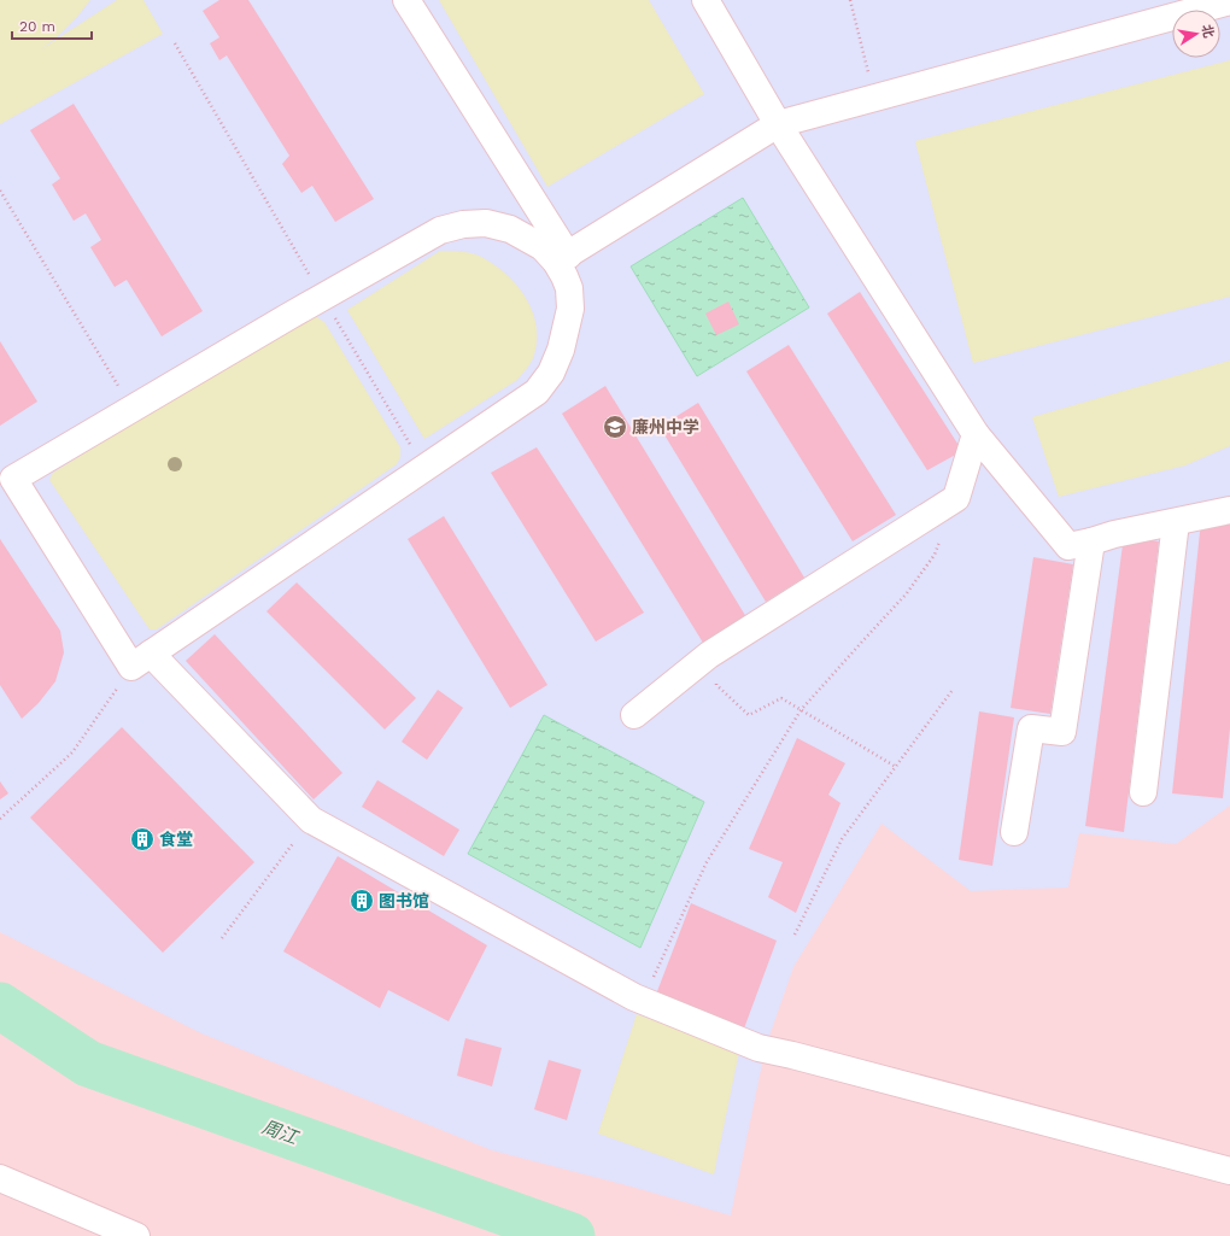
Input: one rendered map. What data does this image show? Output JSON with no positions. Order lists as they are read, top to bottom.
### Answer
{
  "water": ["周江"],
  "places": {
    "school or university": ["廉州中学"],
    "building": ["食堂", "图书馆"]
  },
  "scale_bar": "20 m",
  "north": "right"
}
